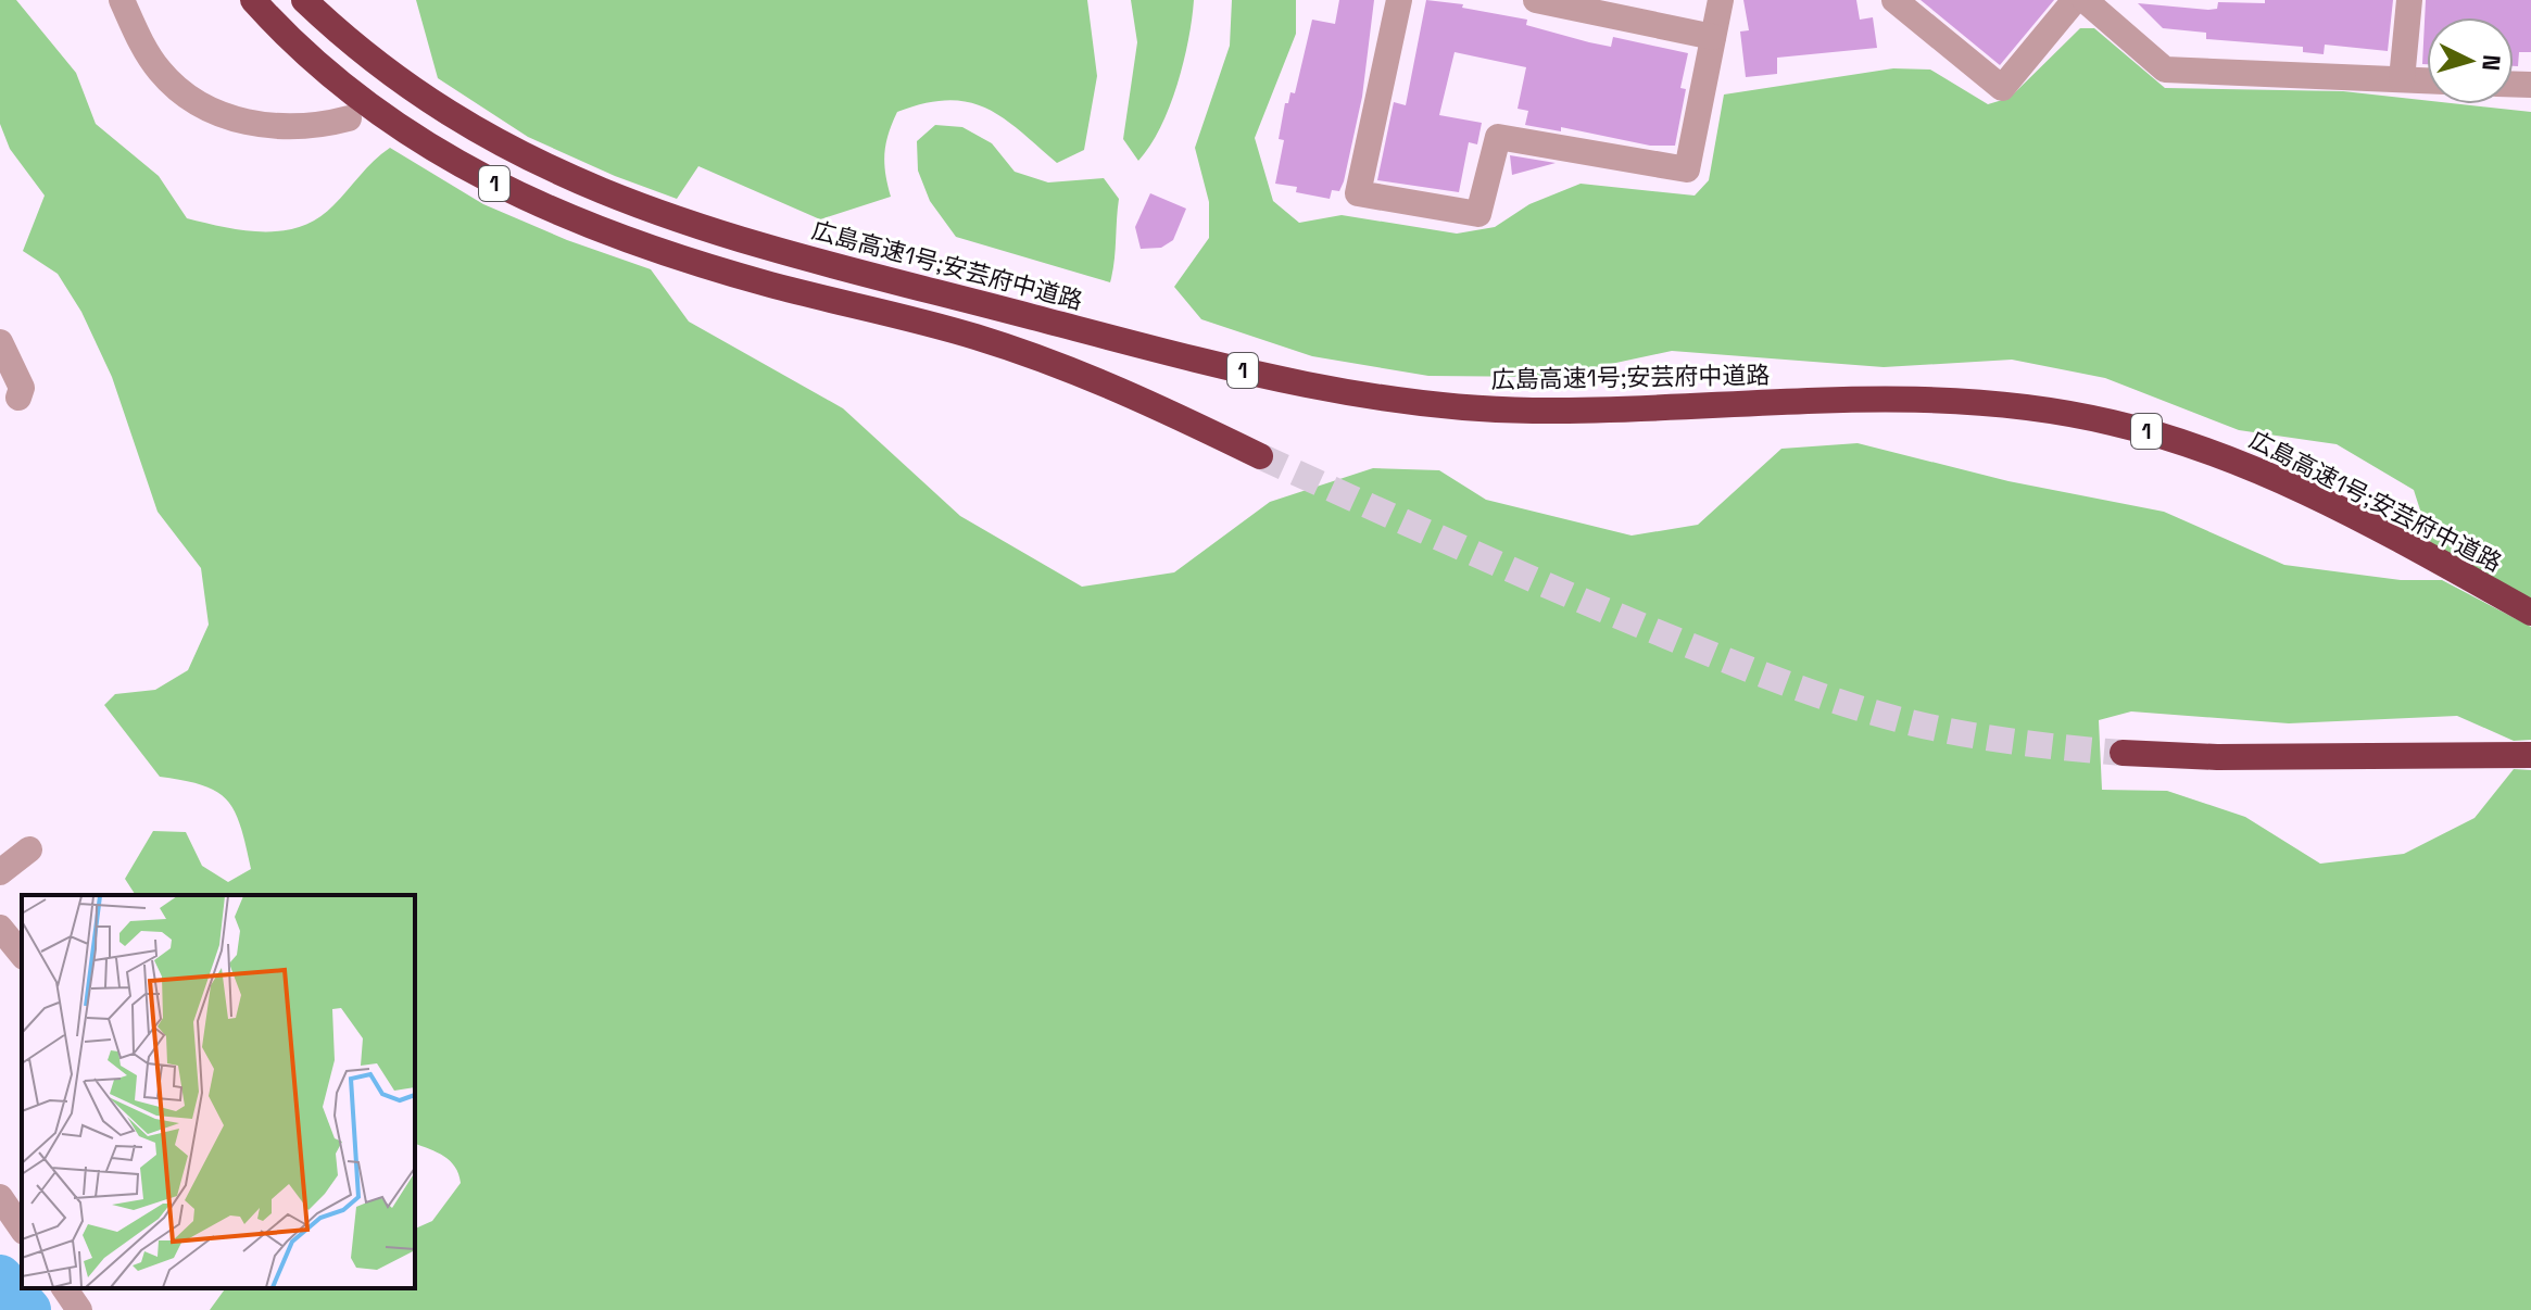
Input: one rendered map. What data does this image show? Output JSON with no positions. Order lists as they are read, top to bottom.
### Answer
{
  "streets": {
    "highway": ["1", "広島高速1号;安芸府中道路"]
  },
  "north": "right"
}
